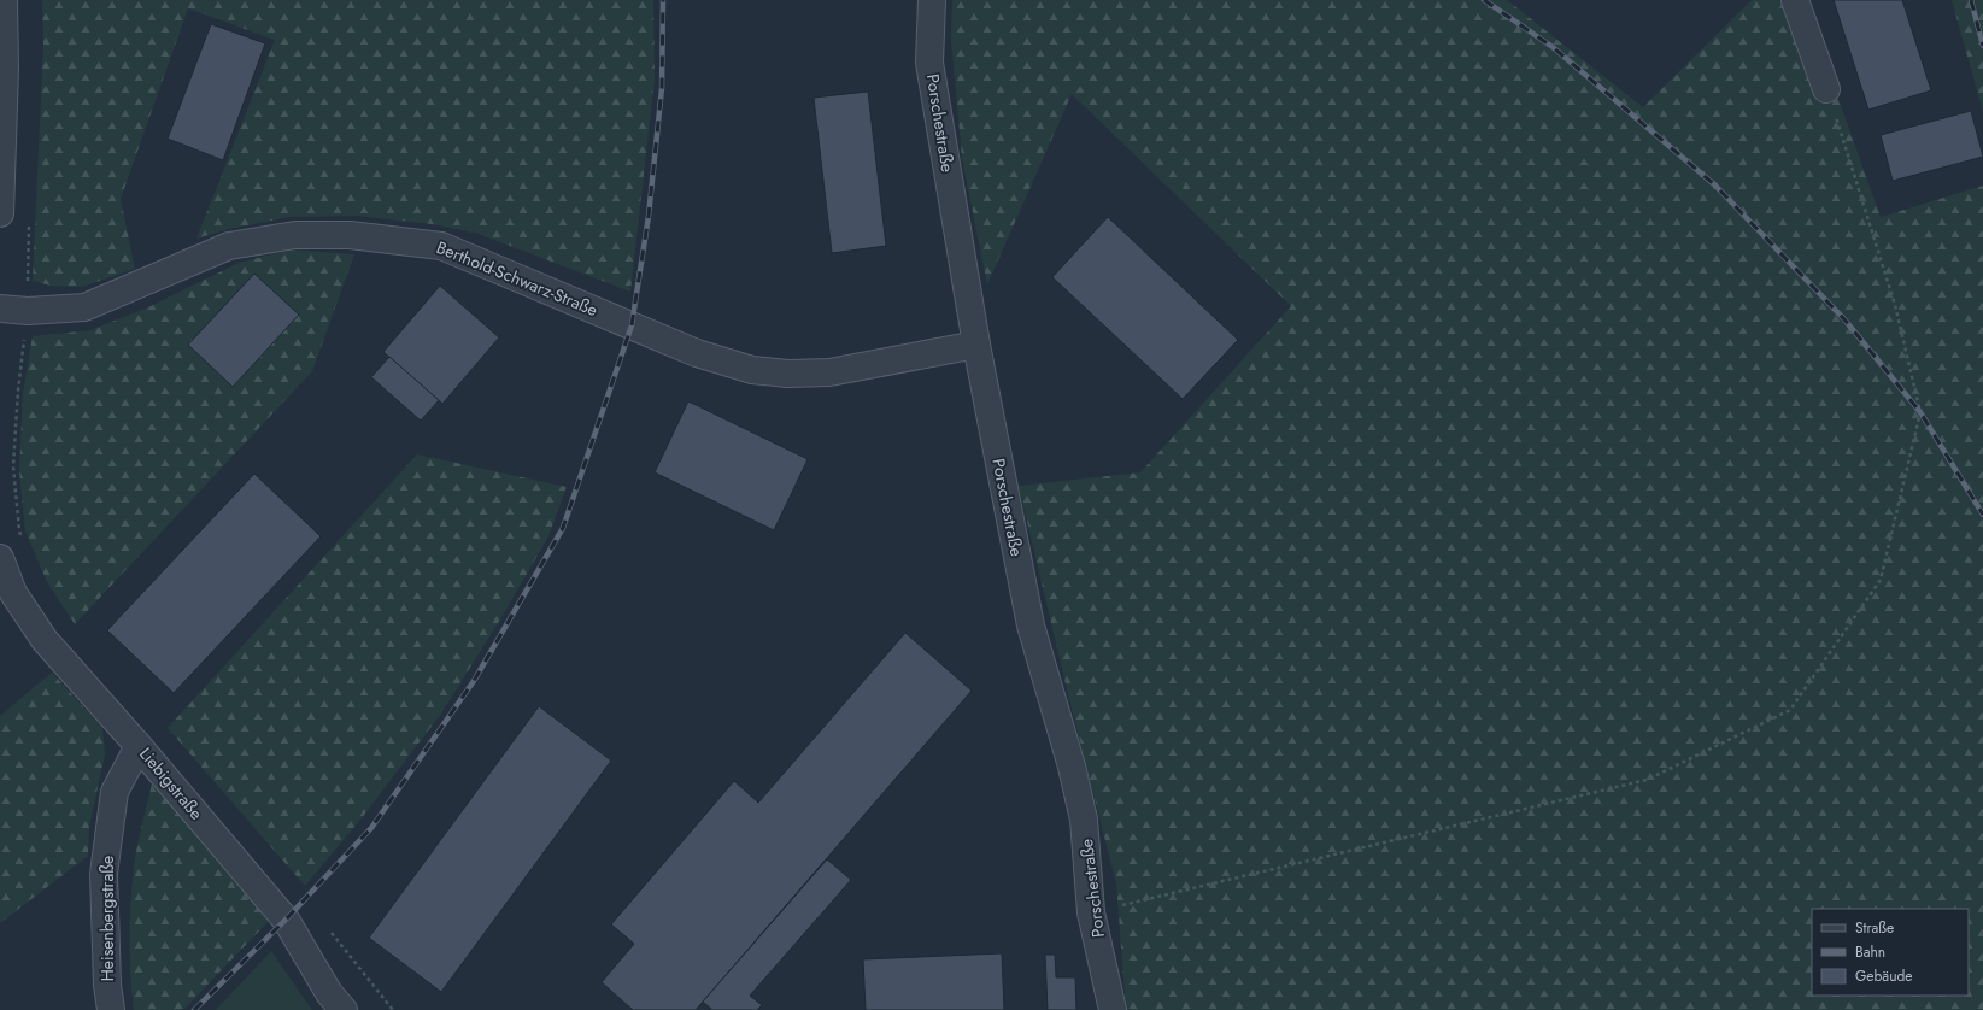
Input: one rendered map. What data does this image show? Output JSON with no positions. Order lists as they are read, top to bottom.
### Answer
{
  "streets": {
    "street": [
      "Porschestraße",
      "Berthold-Schwarz-Straße",
      "Liebigstraße",
      "Heisenbergstraße"
    ]
  },
  "crossings": [
    ["Porschestraße", "Berthold-Schwarz-Straße"],
    ["Liebigstraße", "Heisenbergstraße"]
  ],
  "legend": ["Straße", "Bahn", "Gebäude"]
}
